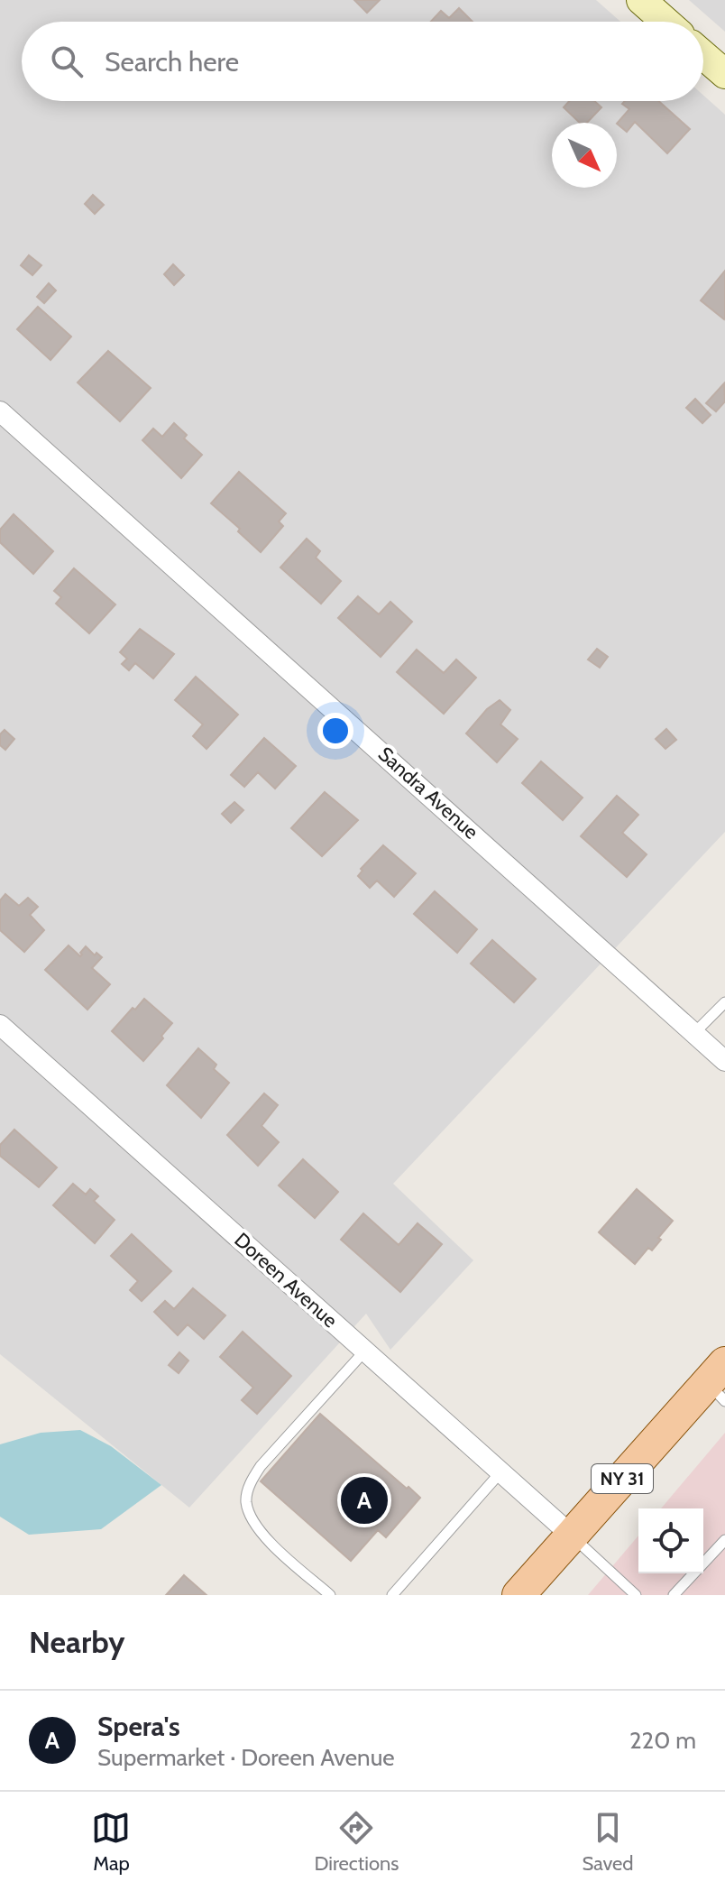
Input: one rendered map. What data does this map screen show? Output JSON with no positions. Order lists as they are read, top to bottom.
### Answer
{
  "streets": {
    "main road": ["NY 31"],
    "street": ["Sandra Avenue", "Doreen Avenue"]
  },
  "crossings": [
    ["Doreen Avenue", "NY 31"]
  ],
  "north": "bottom right",
  "page": {
    "search": "Search here",
    "pins": "A",
    "heading": "Nearby",
    "list": [
      {
        "mark": "A",
        "name": "Spera's",
        "note": "Supermarket · Doreen Avenue",
        "value": "220 m"
      }
    ],
    "nav": ["Map", "Directions", "Saved"]
  }
}
